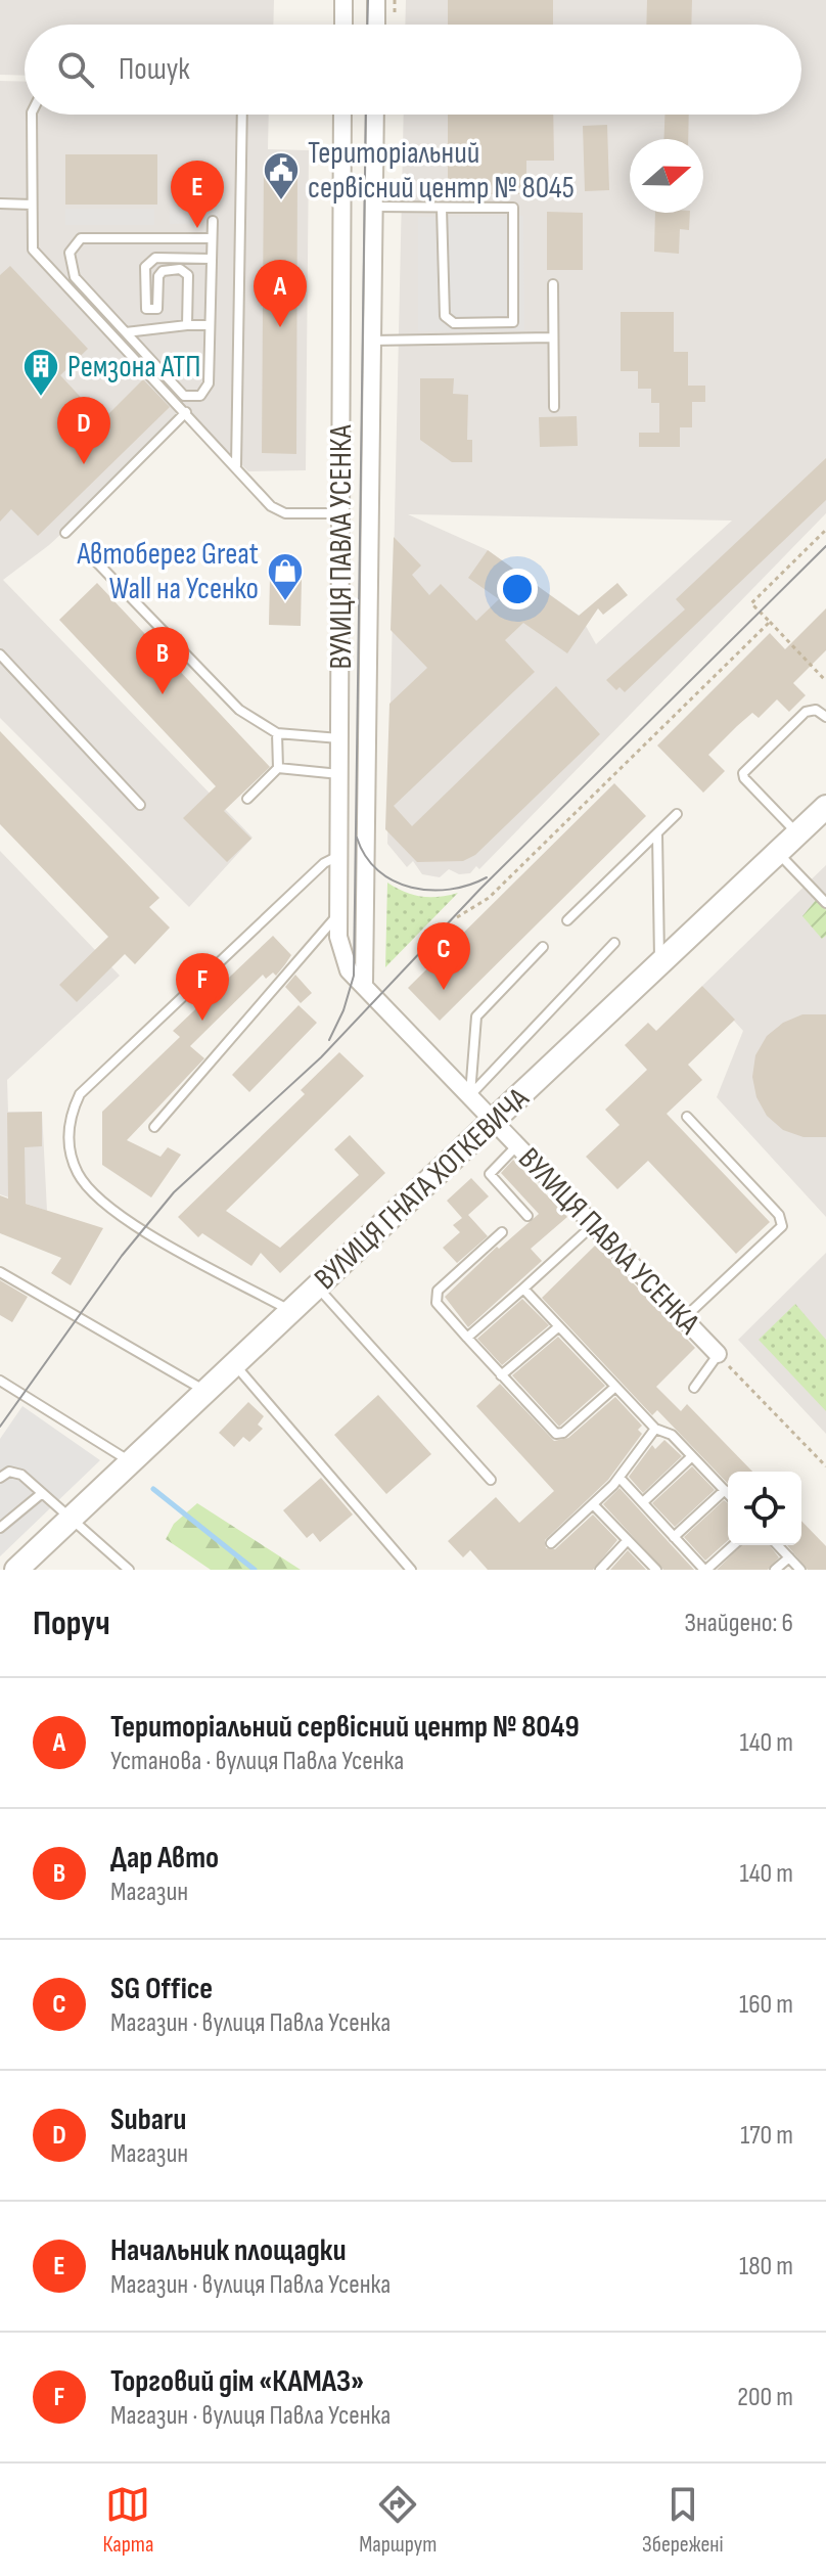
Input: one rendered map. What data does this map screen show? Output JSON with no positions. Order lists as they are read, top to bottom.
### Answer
{
  "streets": {
    "street": ["ВУЛИЦЯ ПАВЛА УСЕНКА", "ВУЛИЦЯ ГНАТА ХОТКЕВИЧА"]
  },
  "crossings": [
    ["ВУЛИЦЯ ПАВЛА УСЕНКА", "ВУЛИЦЯ ГНАТА ХОТКЕВИЧА"]
  ],
  "places": {
    "public building": ["Територіальний сервісний центр № 8045"],
    "building": ["Ремзона АТП"],
    "shop": ["Автоберег Great Wall на Усенко"]
  },
  "north": "right",
  "page": {
    "search": "Пошук",
    "pins": [
      "E",
      "A",
      "D",
      "B",
      "C",
      "F"
    ],
    "heading": ["Поруч", "Знайдено: 6"],
    "list": [
      {
        "mark": "A",
        "name": "Територіальний сервісний центр № 8049",
        "note": "Установа · вулиця Павла Усенка",
        "value": "140 m"
      },
      {
        "mark": "B",
        "name": "Дар Авто",
        "note": "Магазин",
        "value": "140 m"
      },
      {
        "mark": "C",
        "name": "SG Office",
        "note": "Магазин · вулиця Павла Усенка",
        "value": "160 m"
      },
      {
        "mark": "D",
        "name": "Subaru",
        "note": "Магазин",
        "value": "170 m"
      },
      {
        "mark": "E",
        "name": "Начальник площадки",
        "note": "Магазин · вулиця Павла Усенка",
        "value": "180 m"
      },
      {
        "mark": "F",
        "name": "Торговий дім «КАМАЗ»",
        "note": "Магазин · вулиця Павла Усенка",
        "value": "200 m"
      }
    ],
    "nav": ["Карта", "Маршрут", "Збережені"]
  }
}
